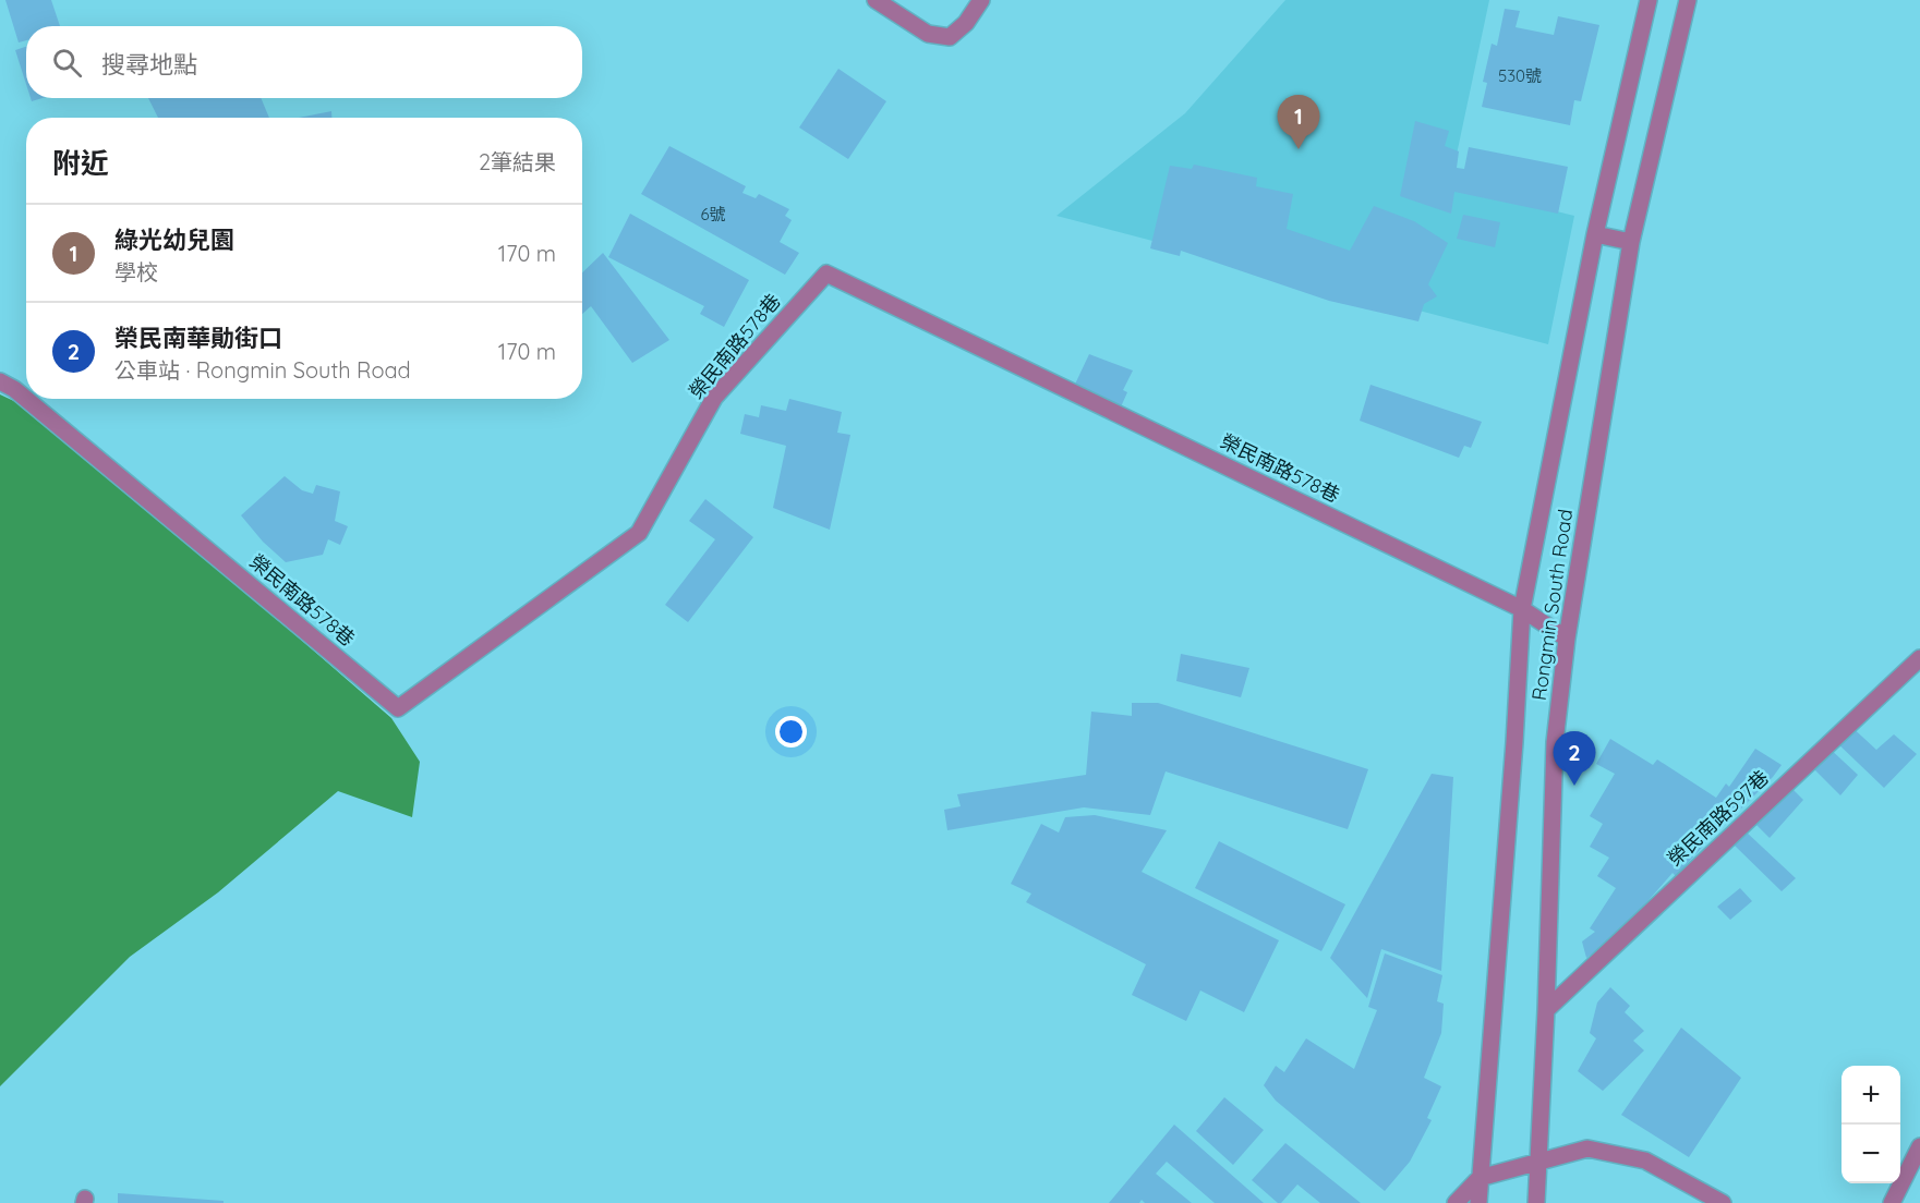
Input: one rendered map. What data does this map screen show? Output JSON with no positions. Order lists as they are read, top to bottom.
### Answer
{
  "streets": {
    "street": ["榮民南路578巷", "Rongmin South Road", "榮民南路597巷"]
  },
  "crossings": [
    ["榮民南路578巷", "Rongmin South Road"],
    ["Rongmin South Road", "榮民南路597巷"]
  ],
  "house_numbers": ["530號", "6號"],
  "page": {
    "search": "搜尋地點",
    "pins": ["1", "2"],
    "heading": ["附近", "2筆結果"],
    "list": [
      {
        "mark": "1",
        "name": "綠光幼兒園",
        "note": "學校",
        "value": "170 m"
      },
      {
        "mark": "2",
        "name": "榮民南華勛街口",
        "note": "公車站 · Rongmin South Road",
        "value": "170 m"
      }
    ],
    "map_buttons": ["+", "−"]
  }
}
